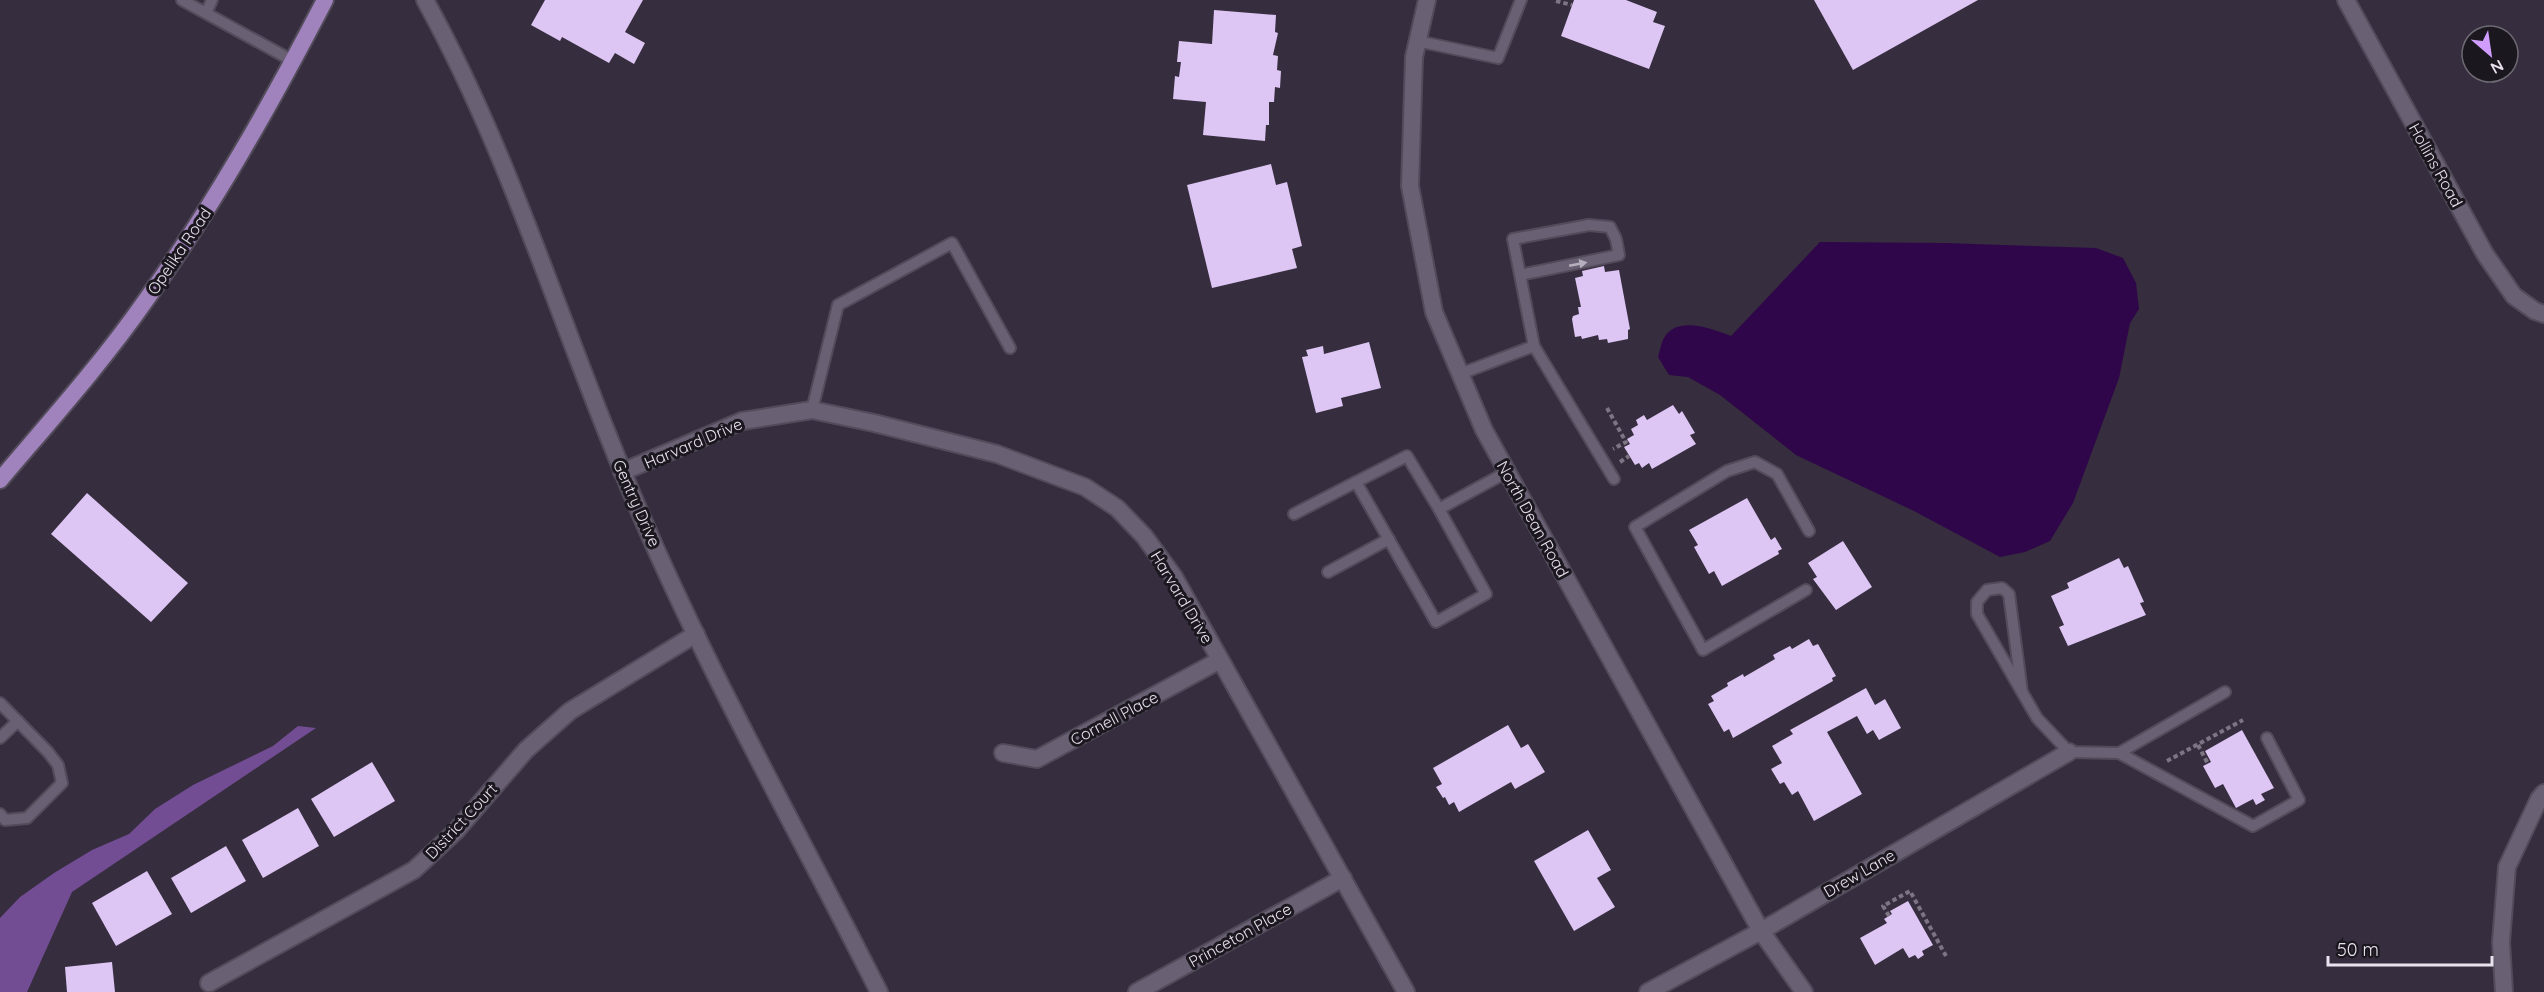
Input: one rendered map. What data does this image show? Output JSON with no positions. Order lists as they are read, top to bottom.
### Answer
{
  "streets": {
    "main road": ["Opelika Road"],
    "street": [
      "Hollins Road",
      "Harvard Drive",
      "Gentry Drive",
      "North Dean Road",
      "Cornell Place",
      "District Court",
      "Drew Lane",
      "Princeton Place"
    ]
  },
  "crossings": [
    ["Harvard Drive", "Gentry Drive"],
    ["Harvard Drive", "Cornell Place"],
    ["Harvard Drive", "Princeton Place"],
    ["Gentry Drive", "District Court"],
    ["North Dean Road", "Drew Lane"]
  ],
  "scale_bar": "50 m",
  "north": "bottom right"
}
